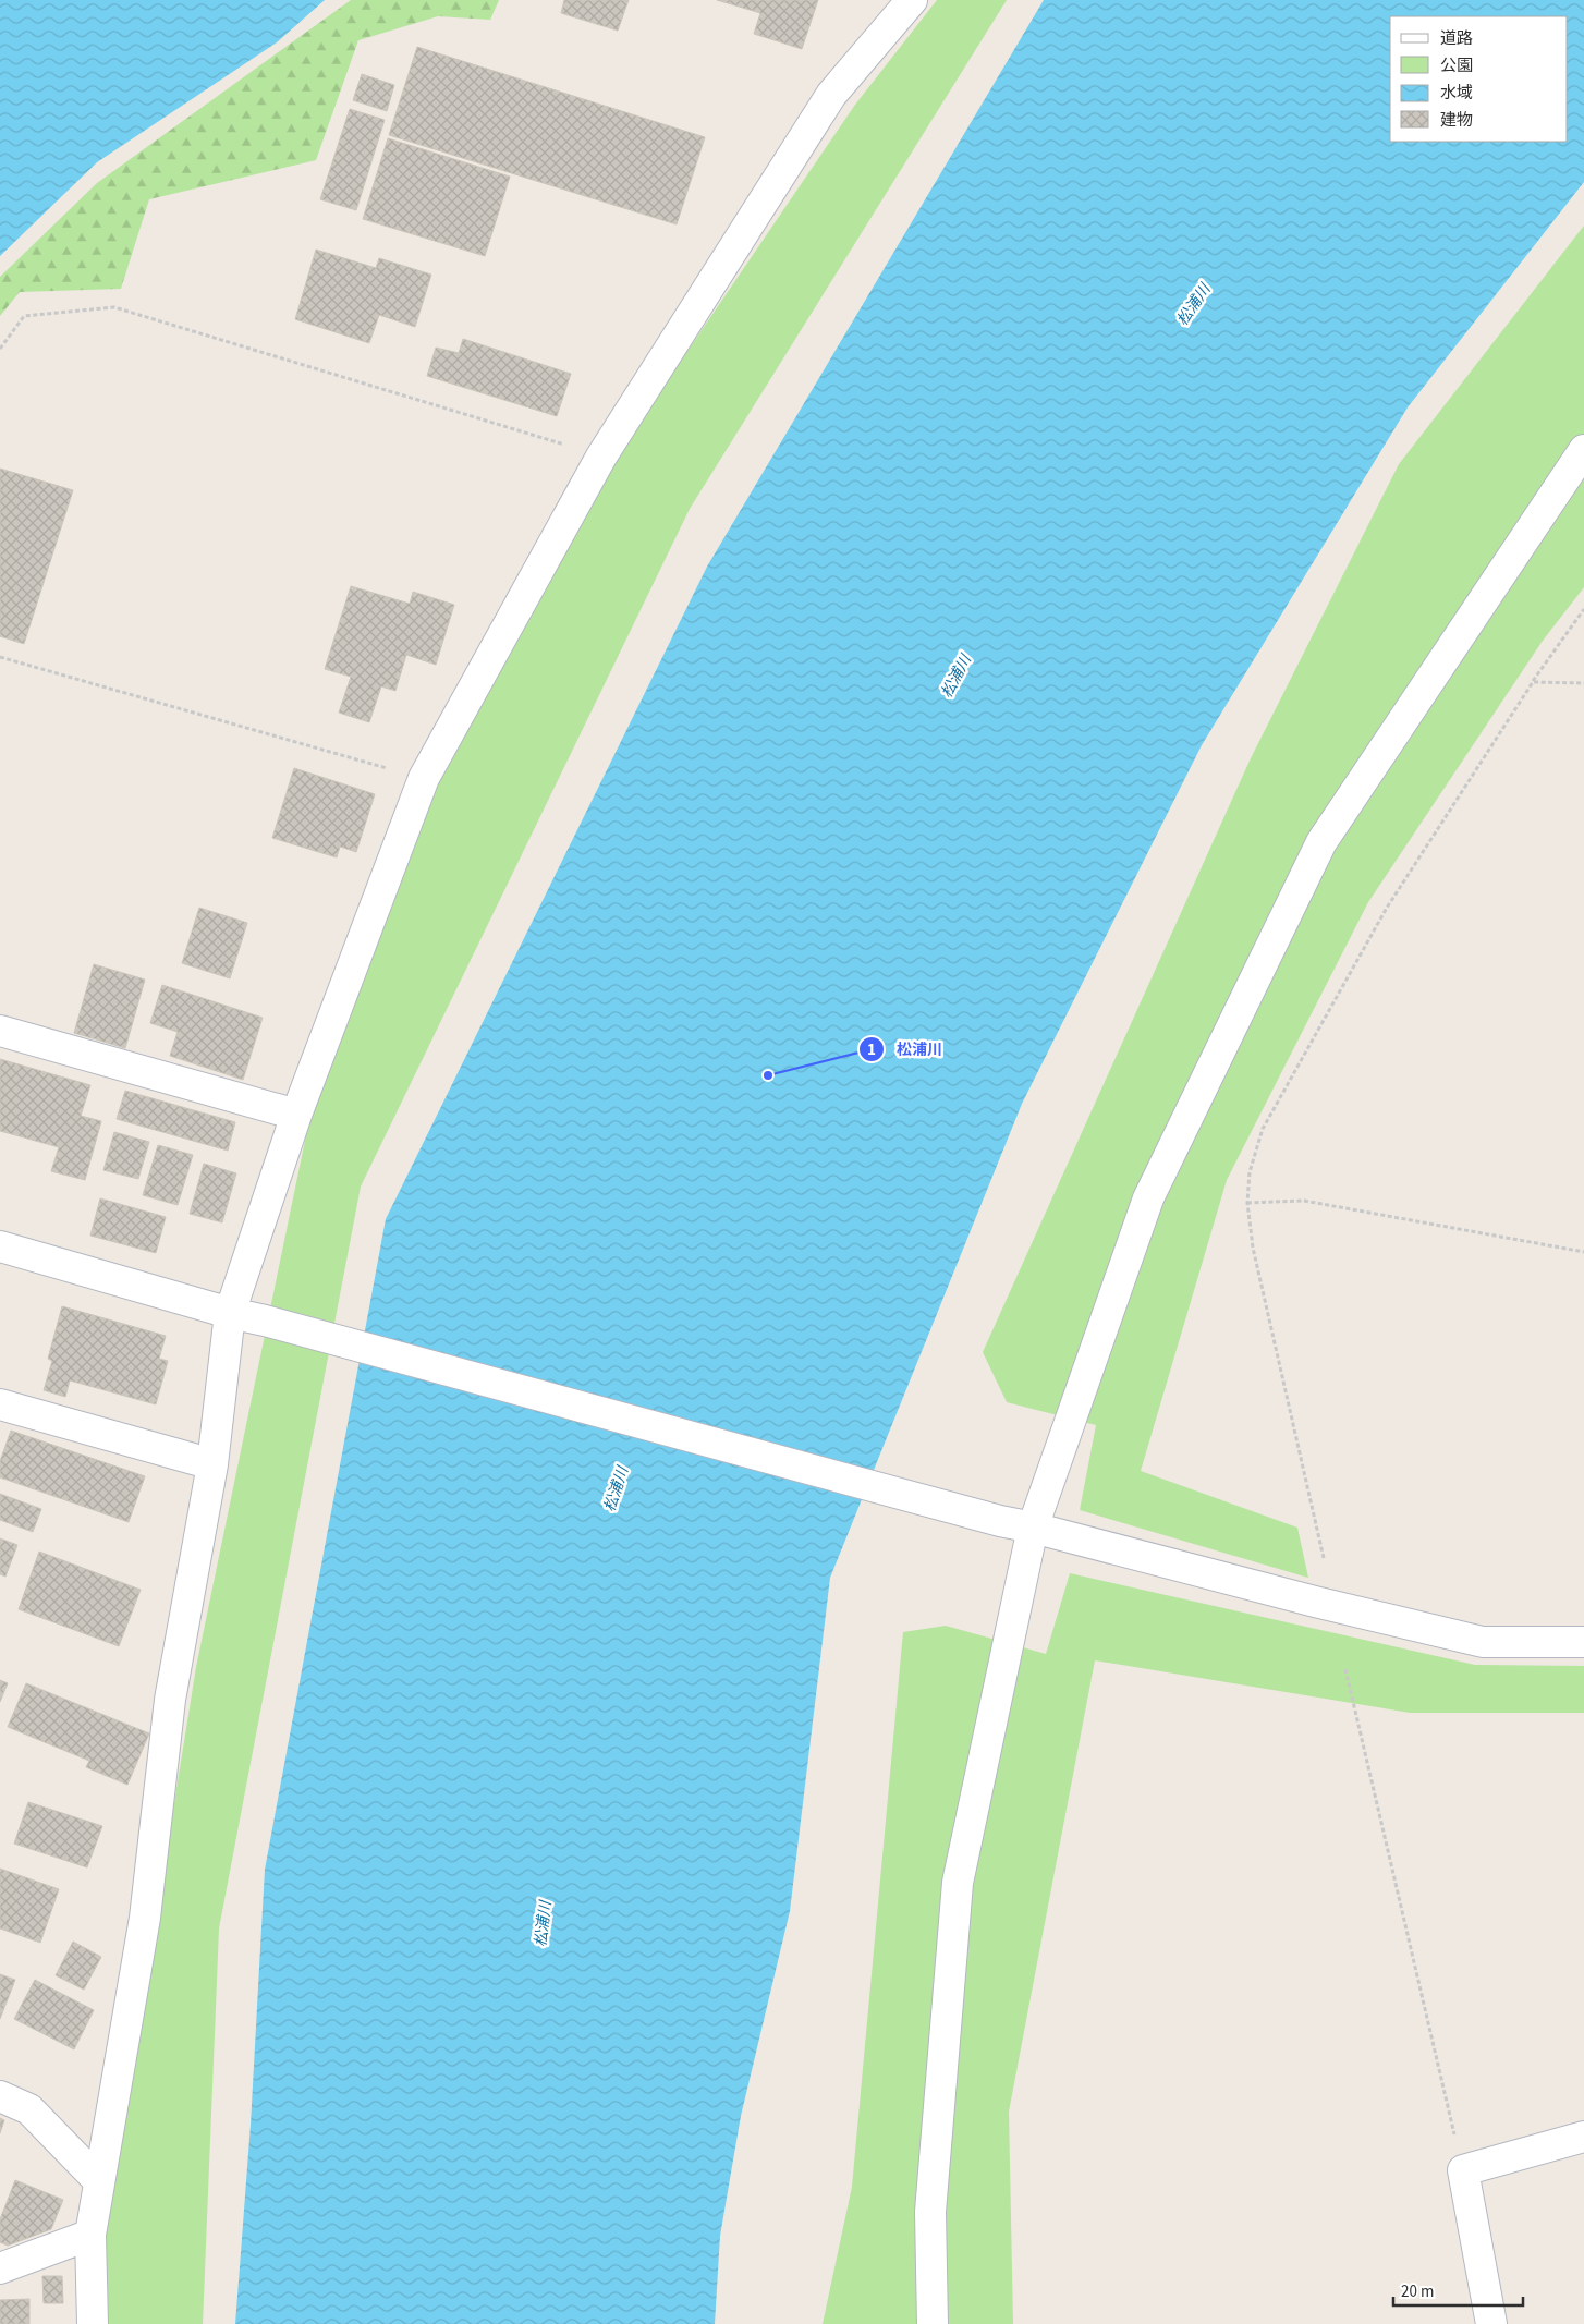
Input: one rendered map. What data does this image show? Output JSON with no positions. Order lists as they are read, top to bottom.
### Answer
{
  "water": ["松浦川"],
  "places": ["松浦川"],
  "legend": [
    "道路",
    "公園",
    "水域",
    "建物"
  ],
  "scale_bar": "20 m"
}
